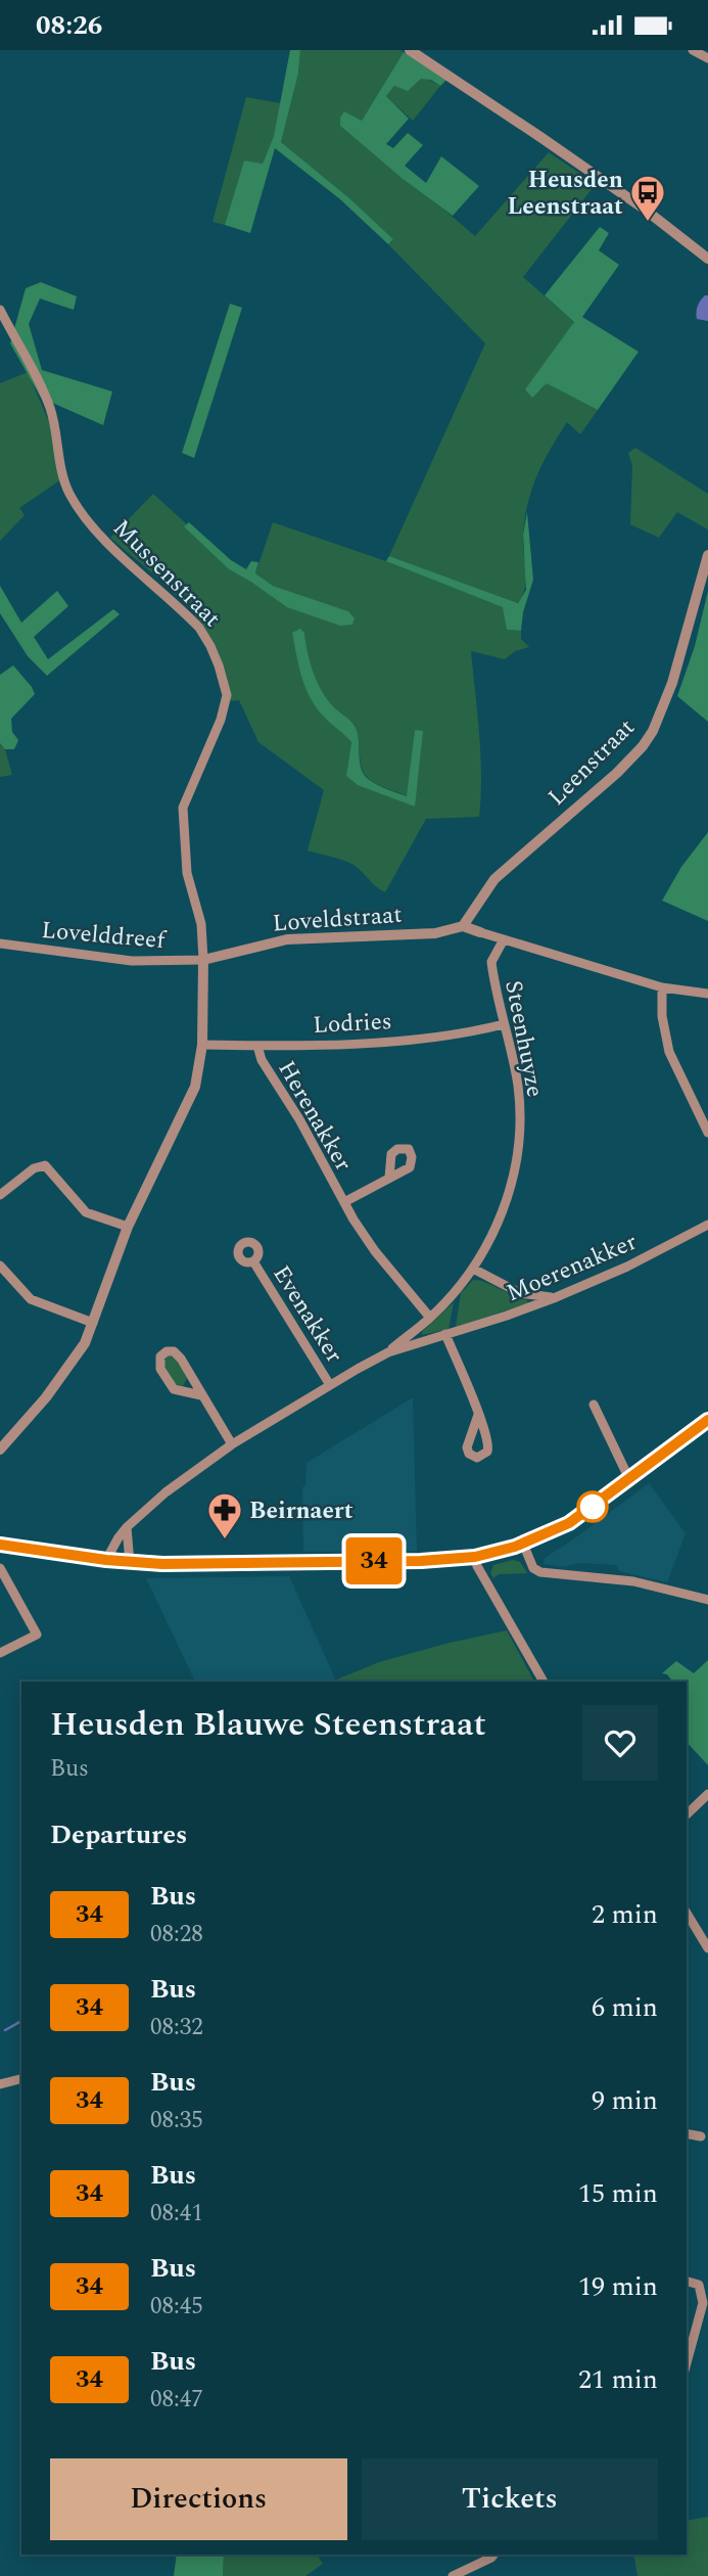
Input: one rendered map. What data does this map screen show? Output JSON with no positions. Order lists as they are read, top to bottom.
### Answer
{
  "streets": {
    "street": [
      "Mussenstraat",
      "Leenstraat",
      "Loveldstraat",
      "Lovelddreef",
      "Lodries",
      "Steenhuyze",
      "Herenakker",
      "Moerenakker",
      "Evenakker"
    ]
  },
  "crossings": [
    ["Mussenstraat", "Loveldstraat"],
    ["Mussenstraat", "Lovelddreef"],
    ["Leenstraat", "Loveldstraat"],
    ["Loveldstraat", "Lovelddreef"],
    ["Lodries", "Steenhuyze"],
    ["Lodries", "Herenakker"],
    ["Steenhuyze", "Herenakker"],
    ["Steenhuyze", "Moerenakker"],
    ["Moerenakker", "Evenakker"]
  ],
  "places": {
    "bus stop": ["Heusden Leenstraat"],
    "pharmacy": ["Beirnaert"]
  },
  "lines": ["bus line 34"],
  "page": {
    "status": "08:26",
    "on_map": "34",
    "heading": [
      ["Heusden Blauwe Steenstraat", "Bus"],
      "Departures"
    ],
    "list": [
      {
        "mark": "34",
        "name": "Bus",
        "note": "08:28",
        "value": "2 min"
      },
      {
        "mark": "34",
        "name": "Bus",
        "note": "08:32",
        "value": "6 min"
      },
      {
        "mark": "34",
        "name": "Bus",
        "note": "08:35",
        "value": "9 min"
      },
      {
        "mark": "34",
        "name": "Bus",
        "note": "08:41",
        "value": "15 min"
      },
      {
        "mark": "34",
        "name": "Bus",
        "note": "08:45",
        "value": "19 min"
      },
      {
        "mark": "34",
        "name": "Bus",
        "note": "08:47",
        "value": "21 min"
      }
    ],
    "buttons": ["Directions", "Tickets"]
  }
}
